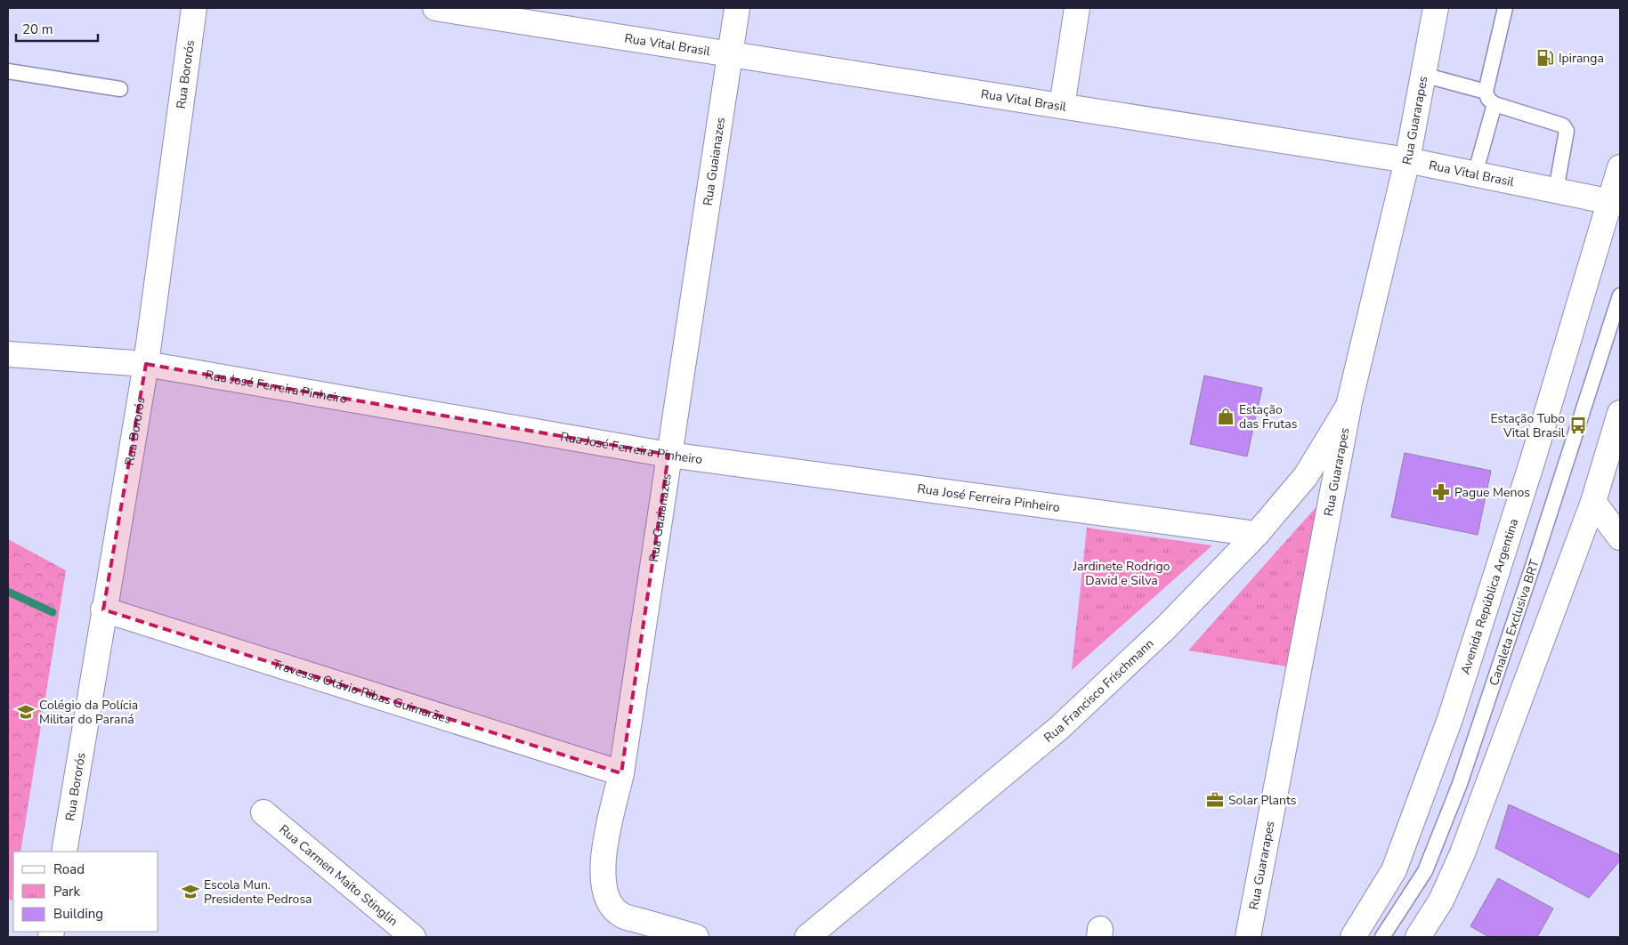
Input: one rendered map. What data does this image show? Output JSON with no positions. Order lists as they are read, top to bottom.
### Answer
{
  "streets": {
    "street": [
      "Rua Vital Brasil",
      "Rua Bororós",
      "Rua Guararapes",
      "Rua Guaianazes",
      "Rua José Ferreira Pinheiro",
      "Avenida República Argentina",
      "Rua Francisco Frischmann",
      "Travessa Otávio Ribas Guimarães",
      "Rua Carmen Maito Stinglin"
    ],
    "lane": ["Canaleta Exclusiva BRT"]
  },
  "crossings": [
    ["Rua Vital Brasil", "Rua Guararapes"],
    ["Rua Vital Brasil", "Rua Guaianazes"],
    ["Rua Vital Brasil", "Avenida República Argentina"],
    ["Rua Bororós", "Rua José Ferreira Pinheiro"],
    ["Rua Bororós", "Travessa Otávio Ribas Guimarães"],
    ["Rua Guararapes", "Rua Francisco Frischmann"],
    ["Rua Guaianazes", "Rua José Ferreira Pinheiro"],
    ["Rua Guaianazes", "Travessa Otávio Ribas Guimarães"],
    ["Rua José Ferreira Pinheiro", "Rua Francisco Frischmann"]
  ],
  "parks": ["Jardinete Rodrigo David e Silva"],
  "places": {
    "fuel station": ["Ipiranga"],
    "shop": ["Estação das Frutas"],
    "bus stop": ["Estação Tubo Vital Brasil"],
    "pharmacy": ["Pague Menos"],
    "school or university": ["Colégio da Polícia Militar do Paraná", "Escola Mun. Presidente Pedrosa"],
    "office": ["Solar Plants"]
  },
  "legend": ["Road", "Park", "Building"],
  "scale_bar": "20 m"
}
